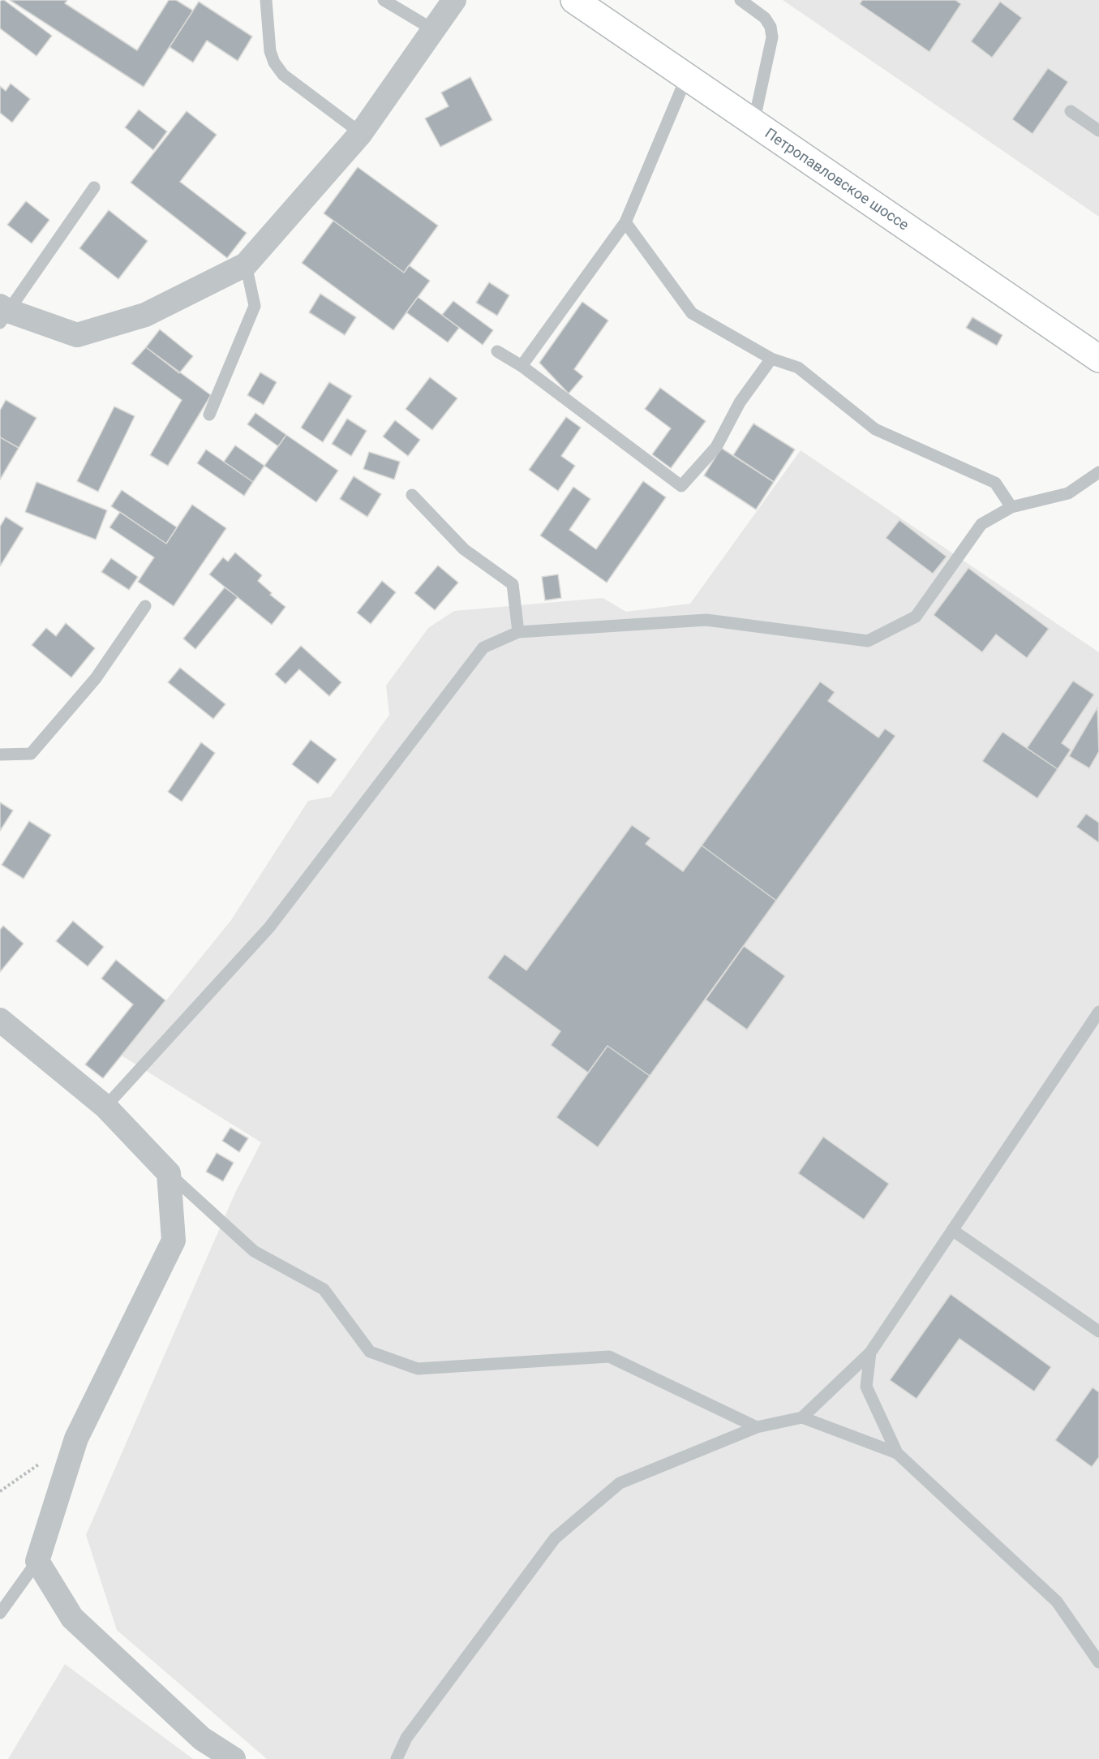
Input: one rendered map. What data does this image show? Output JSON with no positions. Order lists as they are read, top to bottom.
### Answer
{
  "streets": {
    "main road": ["Петропавловское шоссе"]
  }
}
